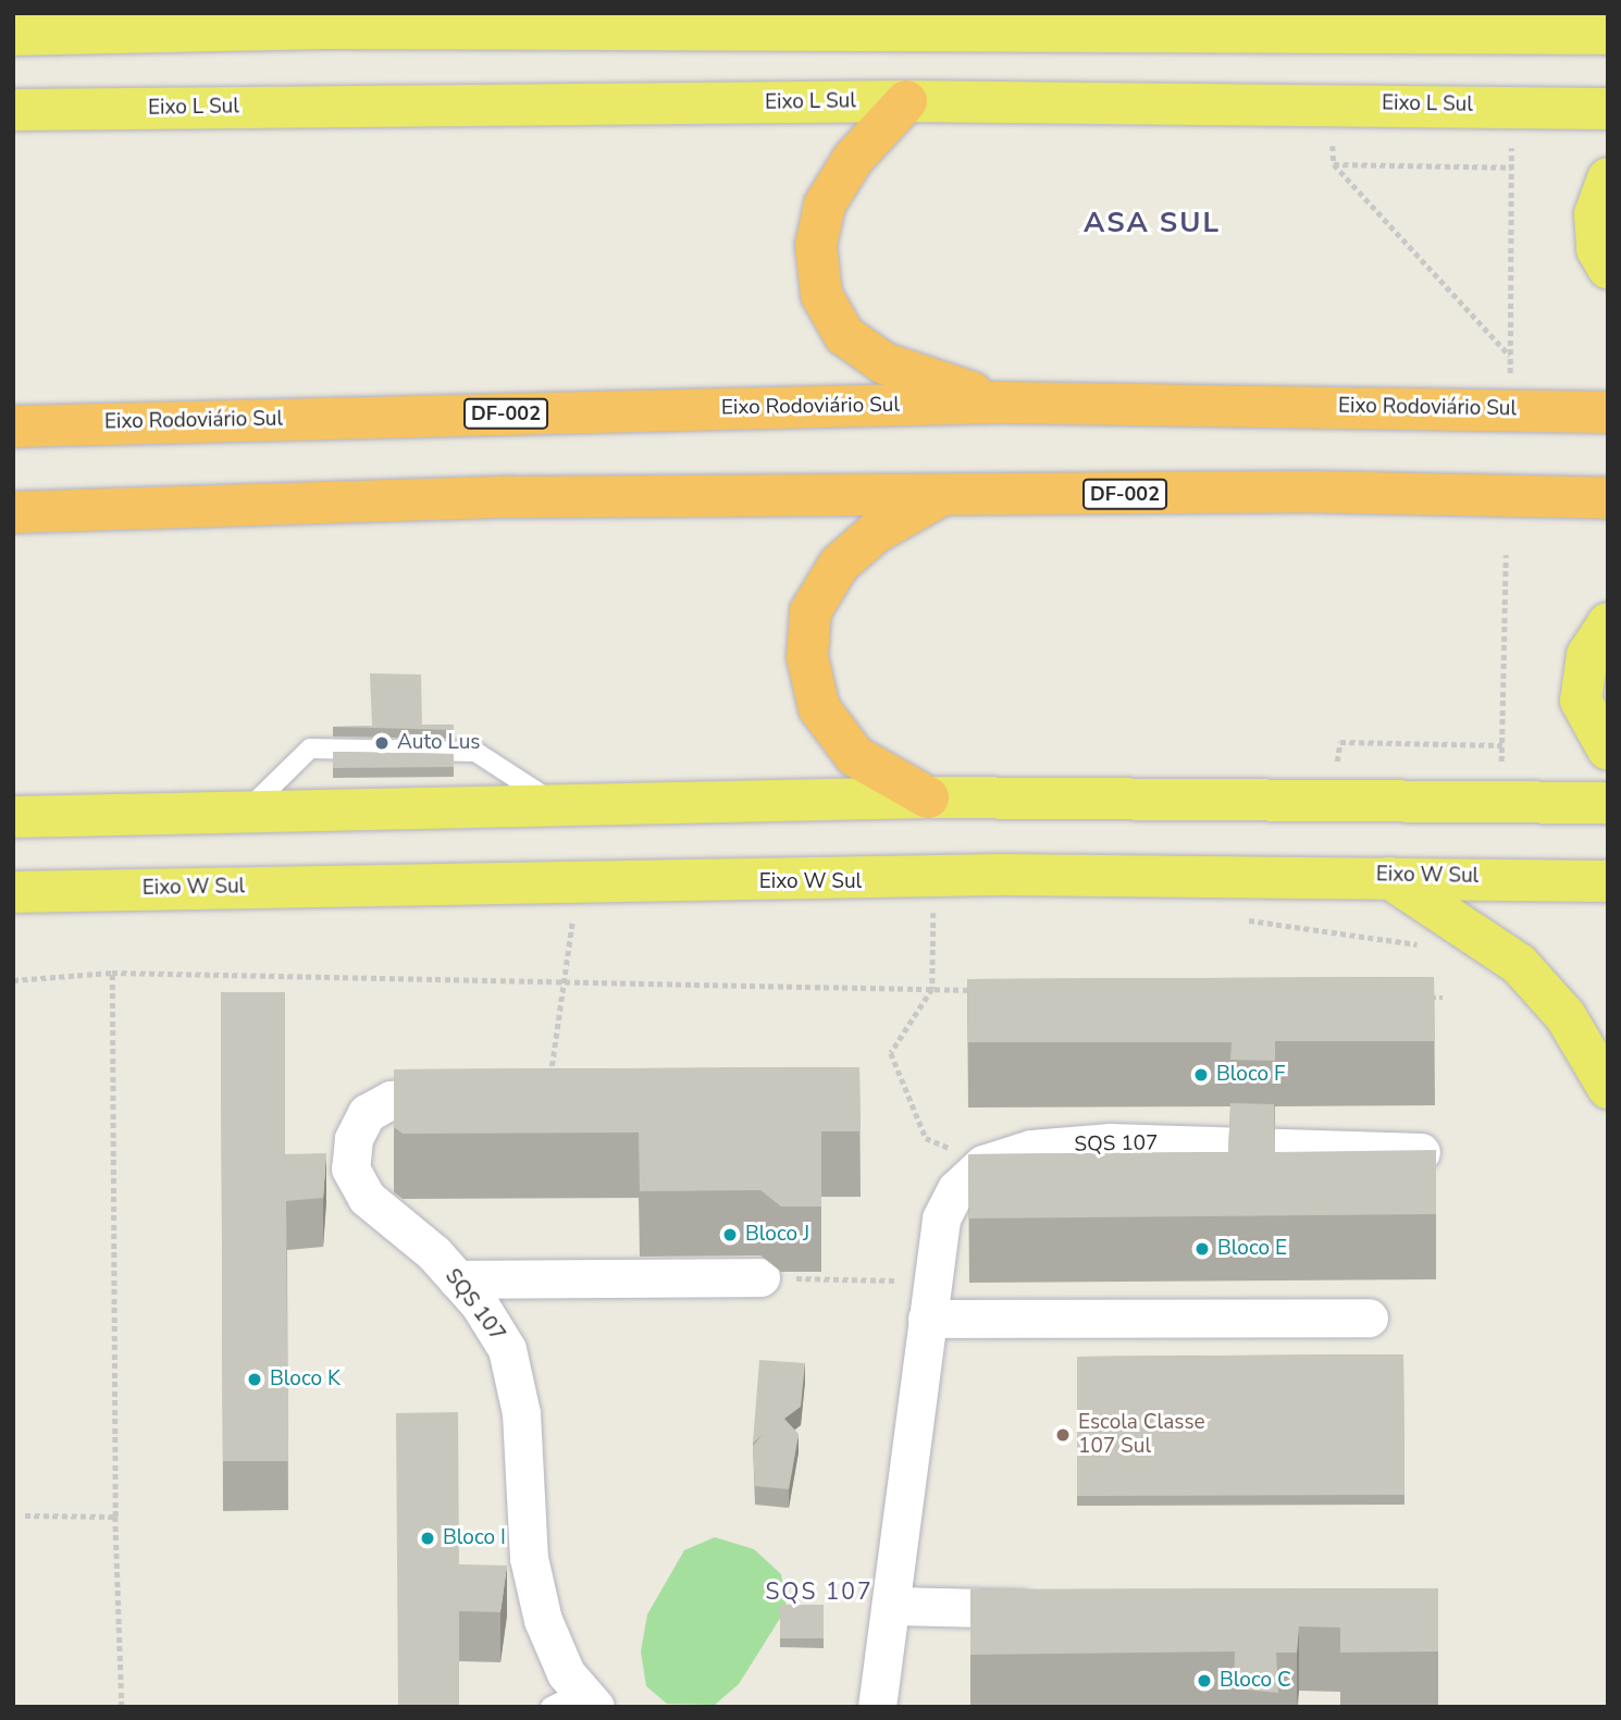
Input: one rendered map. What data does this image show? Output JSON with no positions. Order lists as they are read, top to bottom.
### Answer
{
  "streets": {
    "highway": ["Eixo Rodoviário Sul", "DF-002"],
    "main road": ["Eixo L Sul", "Eixo W Sul"],
    "street": ["SQS 107"]
  },
  "districts": ["ASA SUL", "SQS 107"],
  "places": [
    "Auto Lus",
    "Bloco F",
    "Bloco J",
    "Bloco E",
    "Bloco K",
    "Escola Classe 107 Sul",
    "Bloco I",
    "Bloco C"
  ]
}
